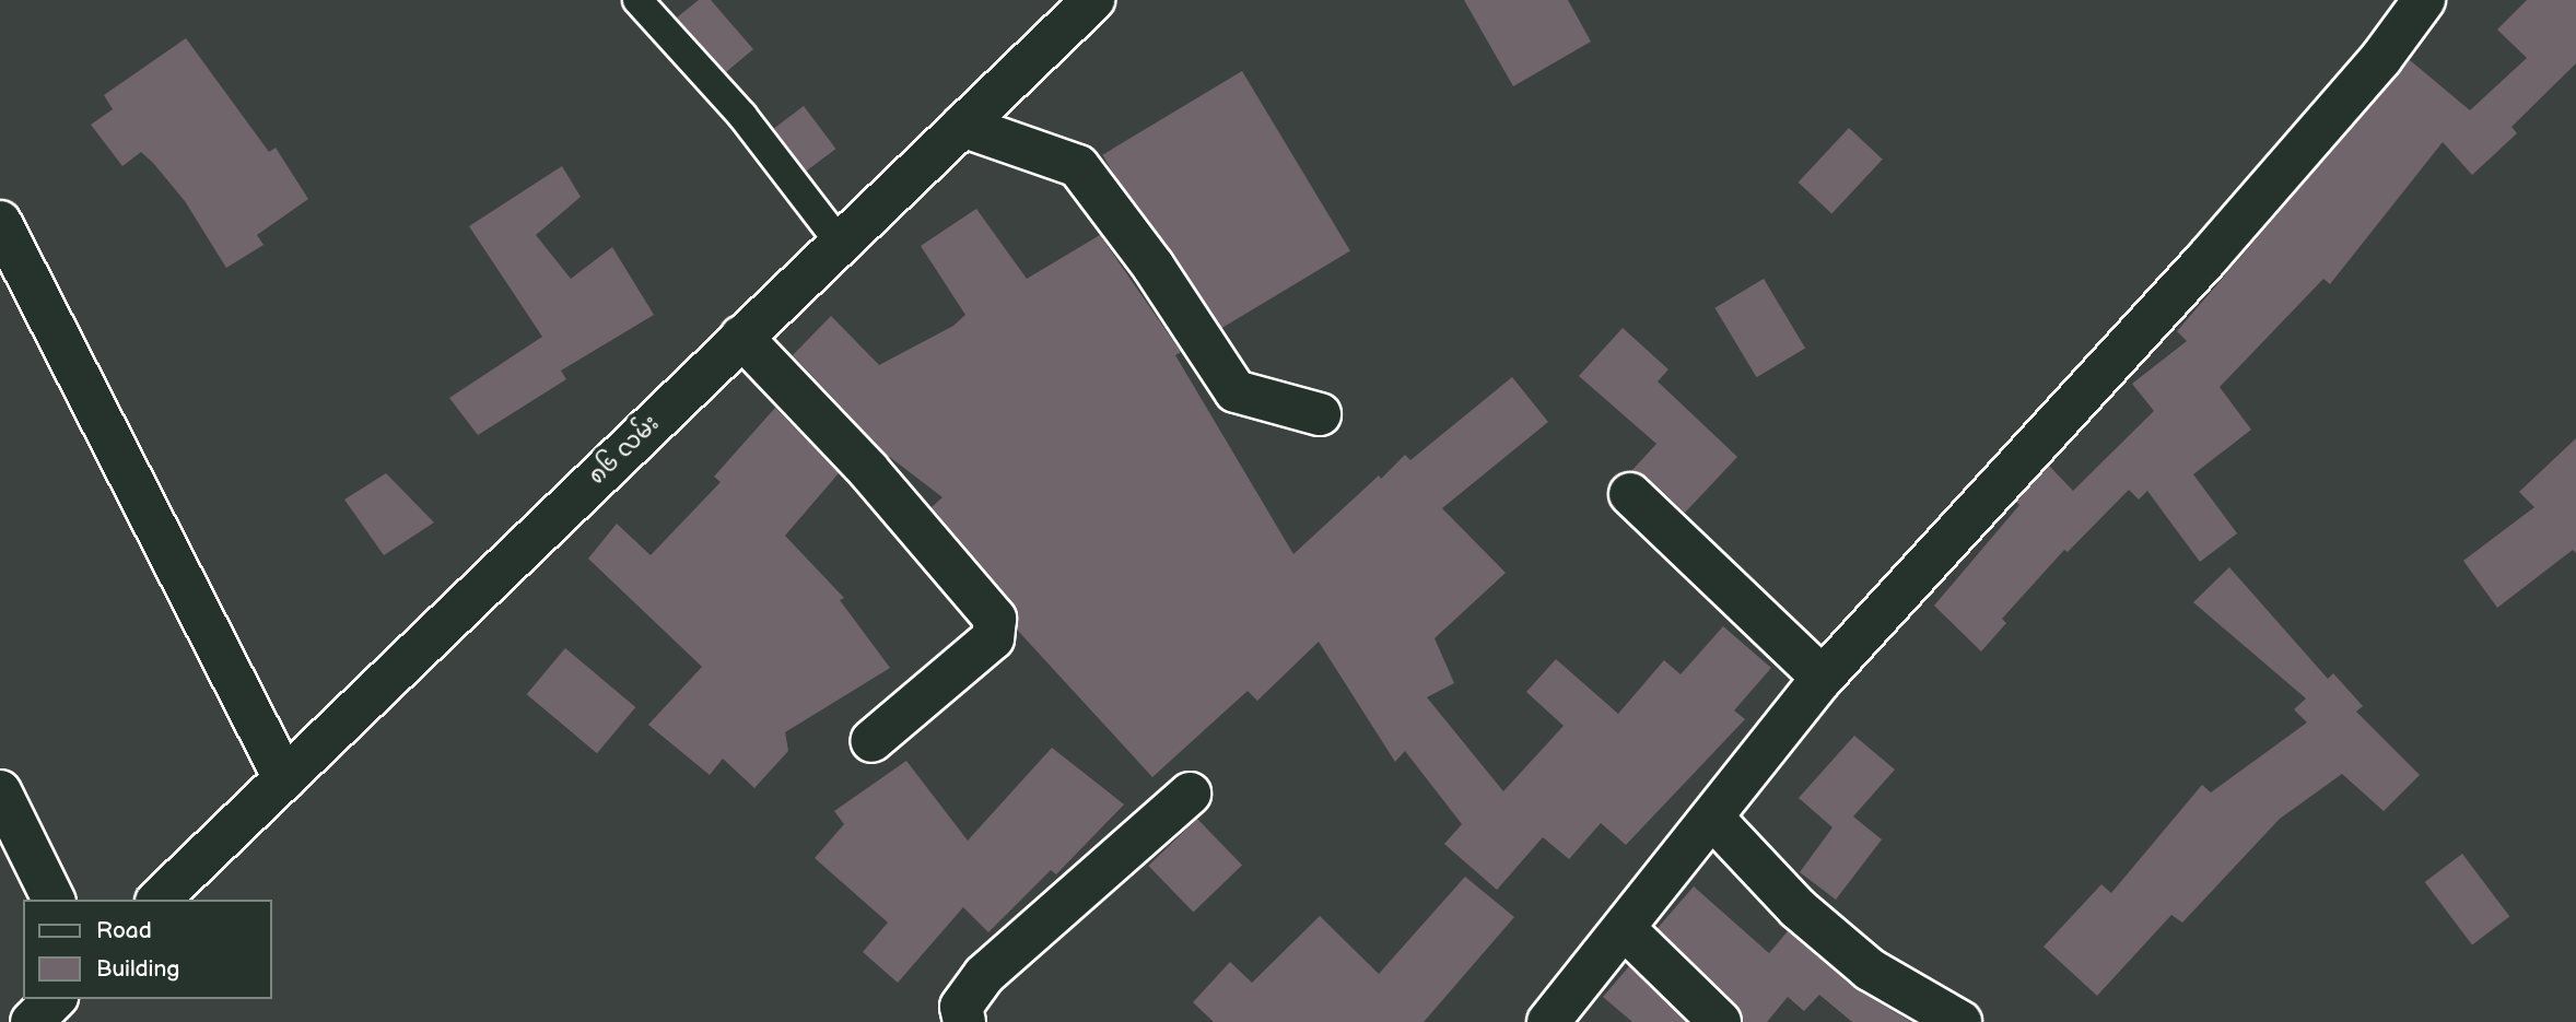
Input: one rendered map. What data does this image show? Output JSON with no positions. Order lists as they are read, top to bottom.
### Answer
{
  "streets": {
    "street": ["၈၆ လမ်း"]
  },
  "legend": ["Road", "Building"]
}
